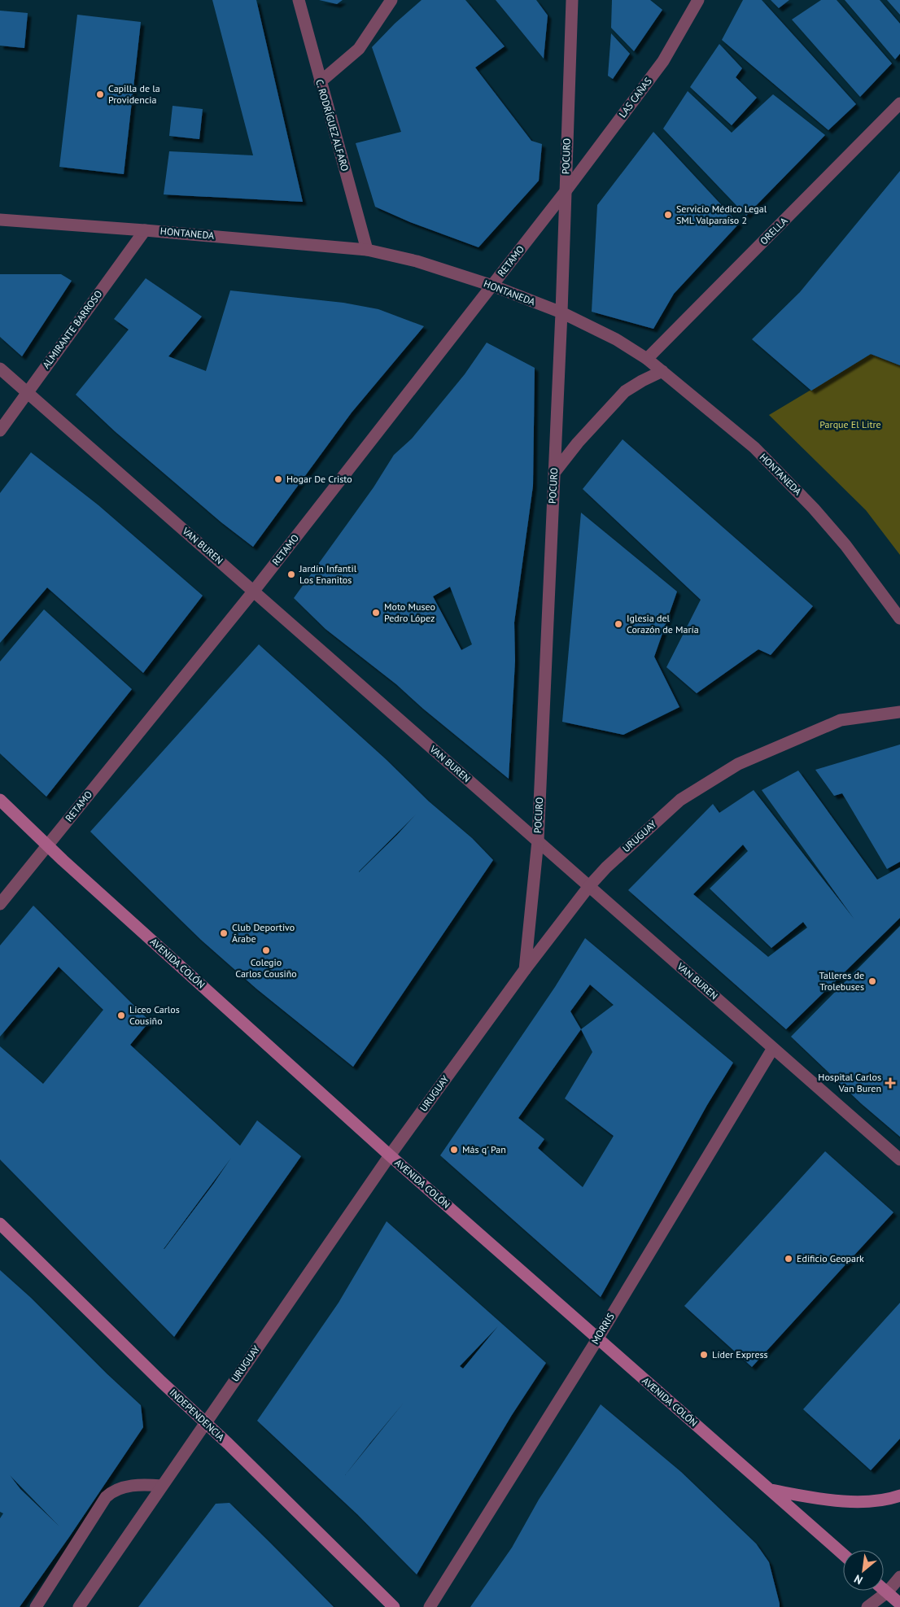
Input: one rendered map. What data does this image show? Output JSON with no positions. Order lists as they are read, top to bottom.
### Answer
{
  "streets": {
    "main road": ["AVENIDA COLÓN", "INDEPENDENCIA"],
    "street": [
      "LAS CAÑAS",
      "C. RODRÍGUEZ ALFARO",
      "POCURO",
      "ORELLA",
      "HONTANEDA",
      "RETAMO",
      "ALMIRANTE BARROSO",
      "VAN BUREN",
      "URUGUAY",
      "MORRIS"
    ]
  },
  "crossings": [
    ["LAS CAÑAS", "POCURO"],
    ["LAS CAÑAS", "RETAMO"],
    ["C. RODRÍGUEZ ALFARO", "HONTANEDA"],
    ["POCURO", "HONTANEDA"],
    ["POCURO", "RETAMO"],
    ["POCURO", "VAN BUREN"],
    ["POCURO", "URUGUAY"],
    ["ORELLA", "HONTANEDA"],
    ["HONTANEDA", "RETAMO"],
    ["HONTANEDA", "ALMIRANTE BARROSO"],
    ["RETAMO", "VAN BUREN"],
    ["RETAMO", "AVENIDA COLÓN"],
    ["ALMIRANTE BARROSO", "VAN BUREN"],
    ["VAN BUREN", "URUGUAY"],
    ["VAN BUREN", "MORRIS"],
    ["URUGUAY", "AVENIDA COLÓN"],
    ["URUGUAY", "INDEPENDENCIA"],
    ["AVENIDA COLÓN", "MORRIS"]
  ],
  "parks": ["Parque El Litre"],
  "places": {
    "other": [
      "Capilla de la Providencia",
      "Servicio Médico Legal SML Valparaíso 2",
      "Hogar De Cristo",
      "Jardín Infantil Los Enanitos",
      "Moto Museo Pedro López",
      "Iglesia del Corazón de María",
      "Club Deportivo Árabe",
      "Colegio Carlos Cousiño",
      "Talleres de Trolebuses",
      "Liceo Carlos Cousiño",
      "Más q' Pan",
      "Edificio Geopark",
      "Líder Express"
    ],
    "health": ["Hospital Carlos Van Buren"]
  },
  "north": "bottom left"
}
